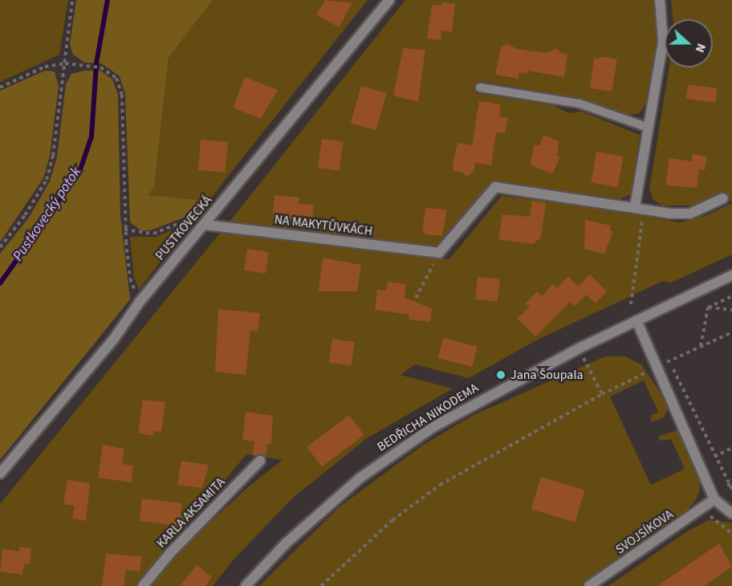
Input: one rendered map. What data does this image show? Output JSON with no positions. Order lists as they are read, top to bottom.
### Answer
{
  "streets": {
    "street": [
      "NA MAKYTŮVKÁCH",
      "PUSTKOVECKÁ",
      "BEDŘICHA NIKODEMA",
      "KARLA AKSAMITA",
      "SVOJSÍKOVA"
    ]
  },
  "crossings": [
    ["NA MAKYTŮVKÁCH", "PUSTKOVECKÁ"]
  ],
  "water": ["Pustkovecký potok"],
  "places": ["Jana Šoupala"],
  "north": "right"
}
